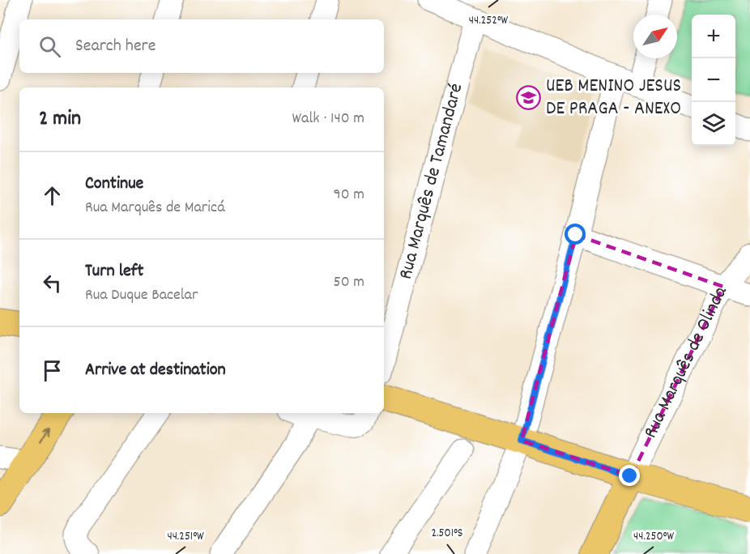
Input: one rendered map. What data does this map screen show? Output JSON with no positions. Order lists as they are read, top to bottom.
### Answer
{
  "streets": {
    "street": ["Rua Marquês de Tamandaré", "Rua Marquês de Olinda"]
  },
  "places": {
    "school or university": ["UEB MENINO JESUS DE PRAGA - ANEXO"]
  },
  "north": "top right",
  "page": {
    "map_buttons": ["+", "−"],
    "search": "Search here",
    "heading": ["2 min", "Walk · 140 m"],
    "list": [
      ["Continue", "Rua Marquês de Maricá", "90 m"],
      ["Turn left", "Rua Duque Bacelar", "50 m"],
      "Arrive at destination"
    ]
  },
  "coordinates": [
    "44.252°W",
    "2.501°S",
    "44.251°W",
    "44.250°W"
  ]
}
